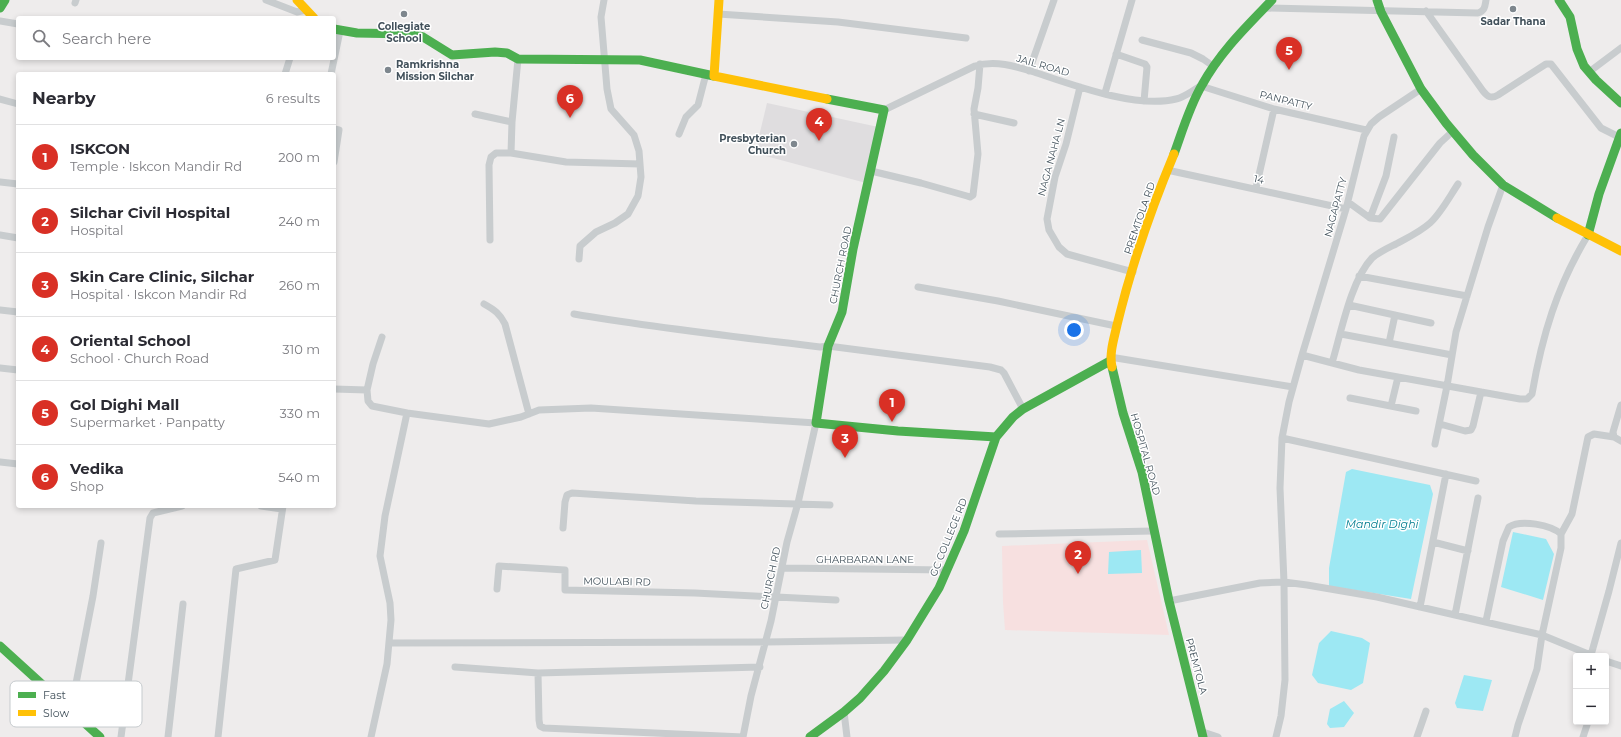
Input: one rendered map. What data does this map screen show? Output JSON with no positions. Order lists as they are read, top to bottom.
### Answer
{
  "streets": {
    "main road": [
      "PREMTOLA RD",
      "CHURCH ROAD",
      "HOSPITAL ROAD",
      "GC COLLEGE RD",
      "PREMTOLA"
    ],
    "street": [
      "JAIL ROAD",
      "PANPATTY",
      "NAGA NAHA LN",
      "14",
      "NAGAPATTY",
      "GHARBARAN LANE",
      "CHURCH RD",
      "MOULABI RD"
    ]
  },
  "crossings": [
    ["JAIL ROAD", "PANPATTY"],
    ["JAIL ROAD", "NAGA NAHA LN"],
    ["JAIL ROAD", "PREMTOLA RD"],
    ["JAIL ROAD", "CHURCH ROAD"],
    ["PANPATTY", "NAGAPATTY"],
    ["PANPATTY", "PREMTOLA RD"],
    ["NAGA NAHA LN", "PREMTOLA RD"],
    ["14", "NAGAPATTY"],
    ["14", "PREMTOLA RD"],
    ["PREMTOLA RD", "HOSPITAL ROAD"],
    ["PREMTOLA RD", "GC COLLEGE RD"],
    ["CHURCH ROAD", "CHURCH RD"],
    ["HOSPITAL ROAD", "GC COLLEGE RD"],
    ["HOSPITAL ROAD", "PREMTOLA"],
    ["GC COLLEGE RD", "GHARBARAN LANE"],
    ["GHARBARAN LANE", "CHURCH RD"],
    ["CHURCH RD", "MOULABI RD"]
  ],
  "water": ["Mandir Dighi"],
  "places": [
    "Sadar Thana",
    "Collegiate School",
    "Ramkrishna Mission Silchar",
    "Presbyterian Church"
  ],
  "legend": ["Fast", "Slow"],
  "page": {
    "search": "Search here",
    "pins": [
      "5",
      "6",
      "4",
      "1",
      "3",
      "2"
    ],
    "heading": ["Nearby", "6 results"],
    "list": [
      {
        "mark": "1",
        "name": "ISKCON",
        "note": "Temple · Iskcon Mandir Rd",
        "value": "200 m"
      },
      {
        "mark": "2",
        "name": "Silchar Civil Hospital",
        "note": "Hospital",
        "value": "240 m"
      },
      {
        "mark": "3",
        "name": "Skin Care Clinic, Silchar",
        "note": "Hospital · Iskcon Mandir Rd",
        "value": "260 m"
      },
      {
        "mark": "4",
        "name": "Oriental School",
        "note": "School · Church Road",
        "value": "310 m"
      },
      {
        "mark": "5",
        "name": "Gol Dighi Mall",
        "note": "Supermarket · Panpatty",
        "value": "330 m"
      },
      {
        "mark": "6",
        "name": "Vedika",
        "note": "Shop",
        "value": "540 m"
      }
    ],
    "map_buttons": ["+", "−"]
  }
}
